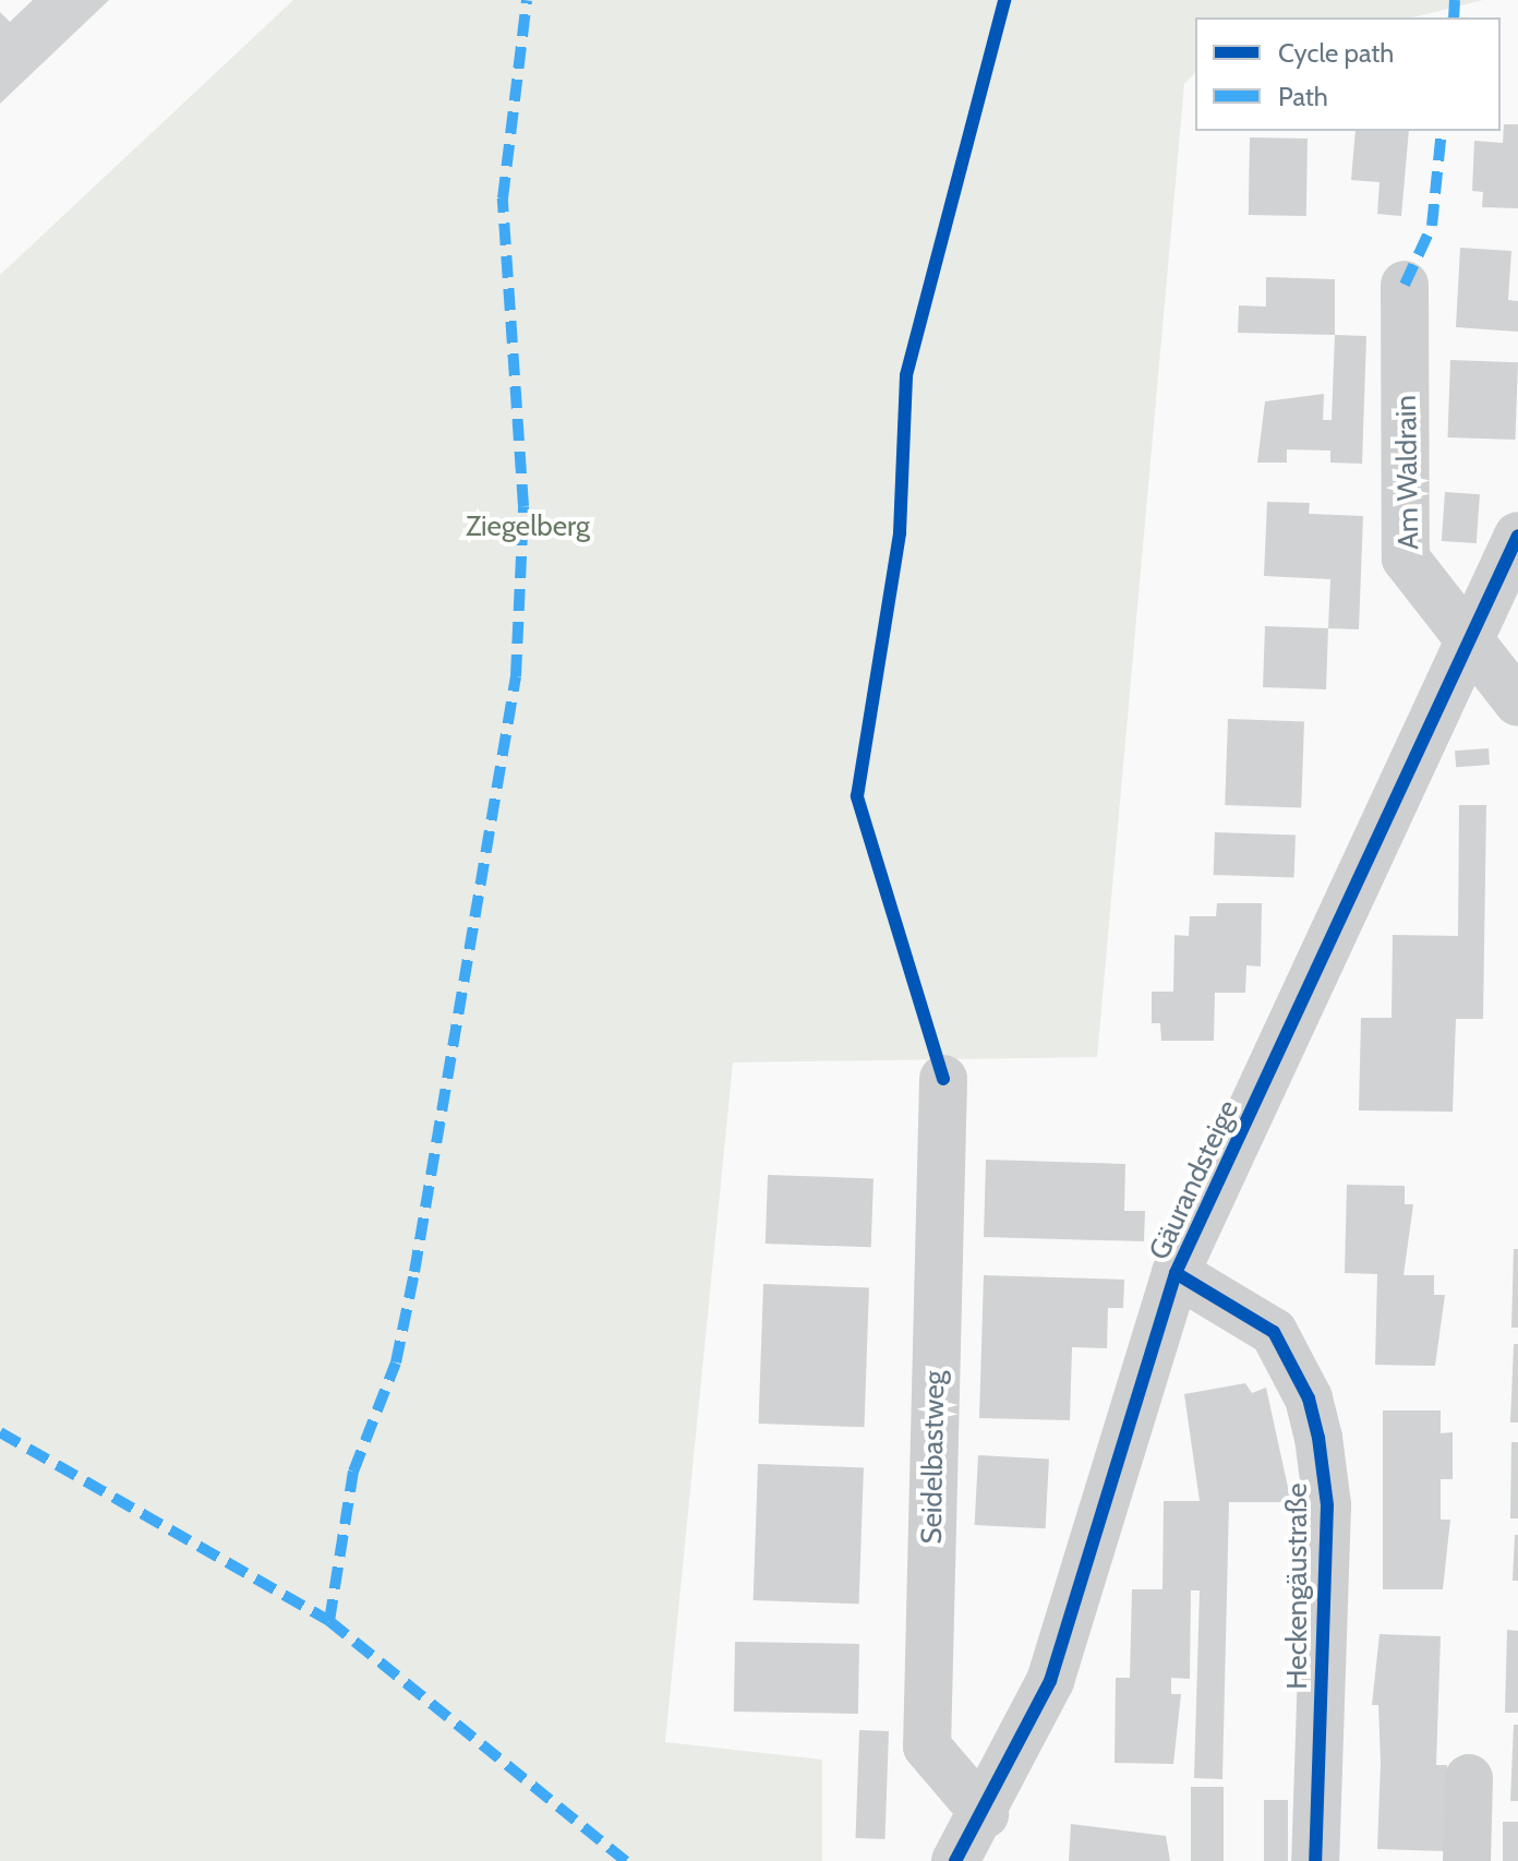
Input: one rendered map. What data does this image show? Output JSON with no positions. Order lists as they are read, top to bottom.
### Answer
{
  "streets": {
    "street": [
      "Am Waldrain",
      "Gäurandsteige",
      "Seidelbastweg",
      "Heckengäustraße"
    ]
  },
  "crossings": [
    ["Am Waldrain", "Gäurandsteige"],
    ["Gäurandsteige", "Seidelbastweg"],
    ["Gäurandsteige", "Heckengäustraße"]
  ],
  "parks": ["Ziegelberg"],
  "legend": ["Cycle path", "Path"]
}
